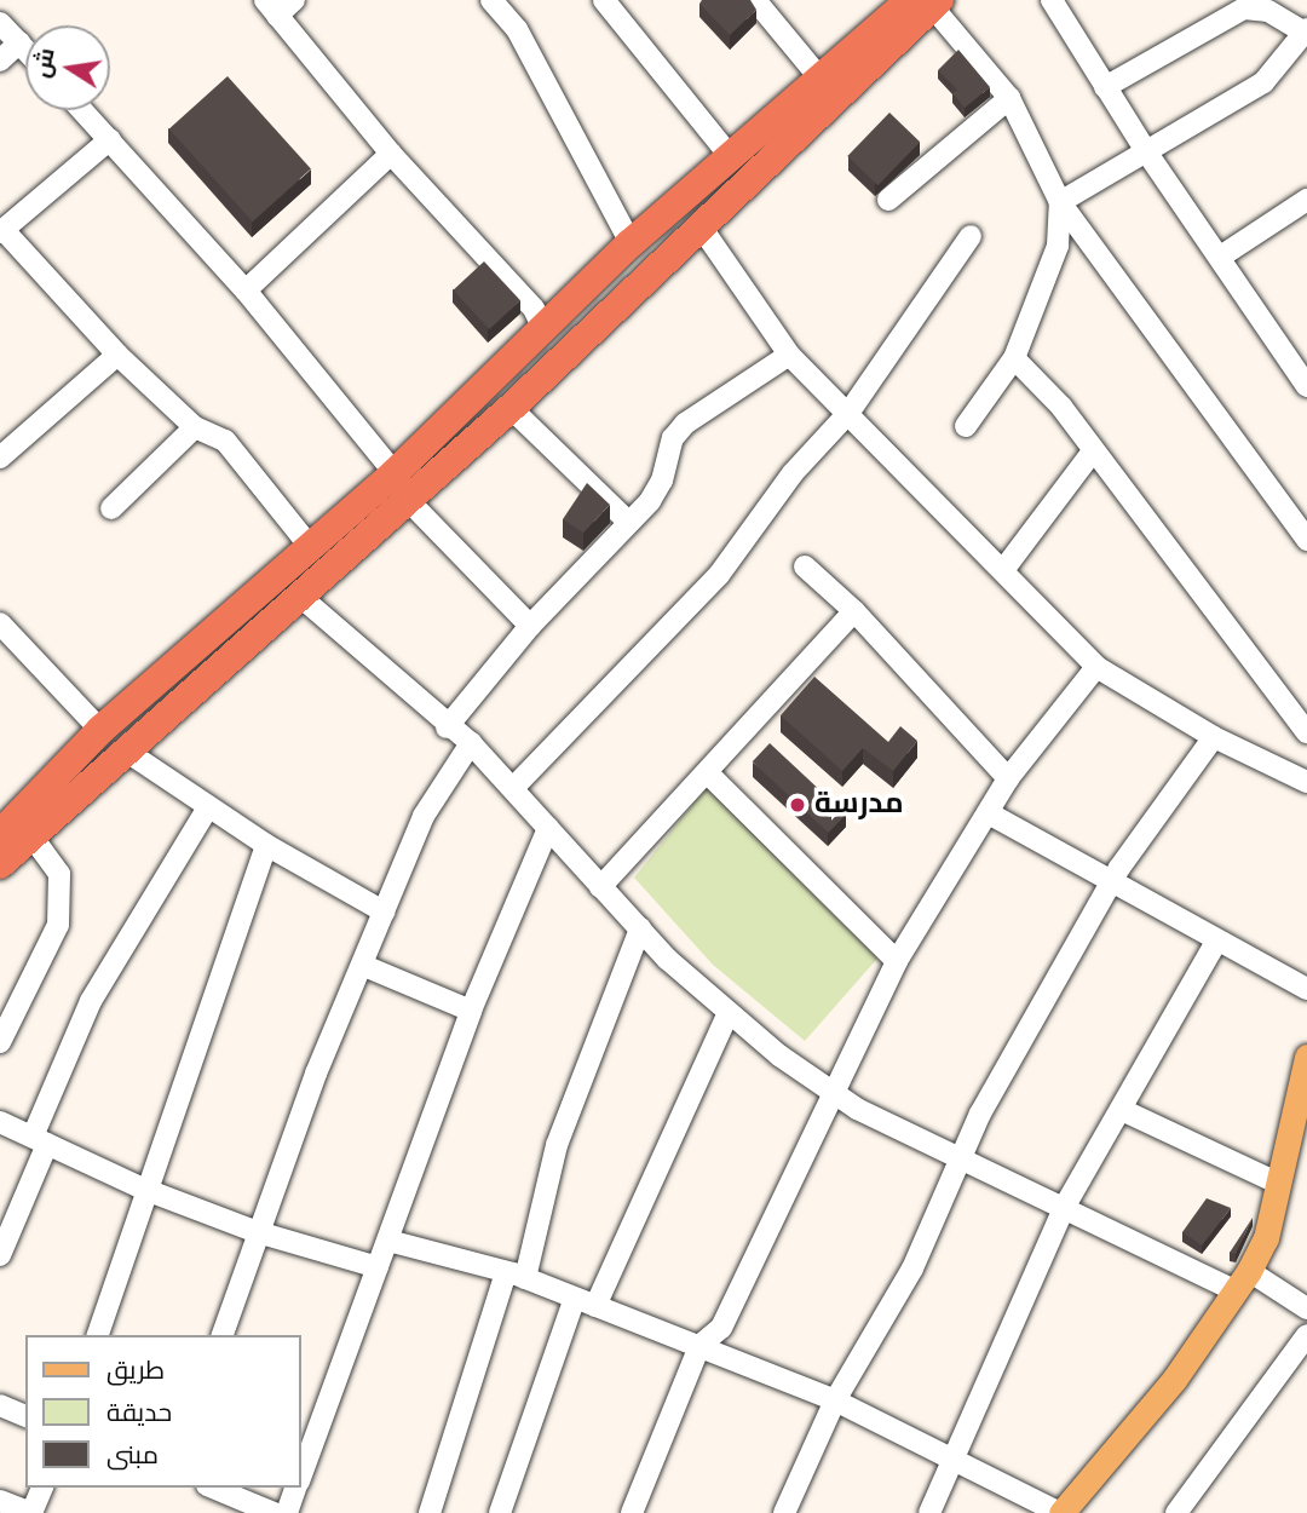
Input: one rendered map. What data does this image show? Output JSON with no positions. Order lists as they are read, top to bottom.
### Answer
{
  "places": ["مدرسة"],
  "legend": ["طريق", "حديقة", "مبنى"],
  "north": "left"
}
